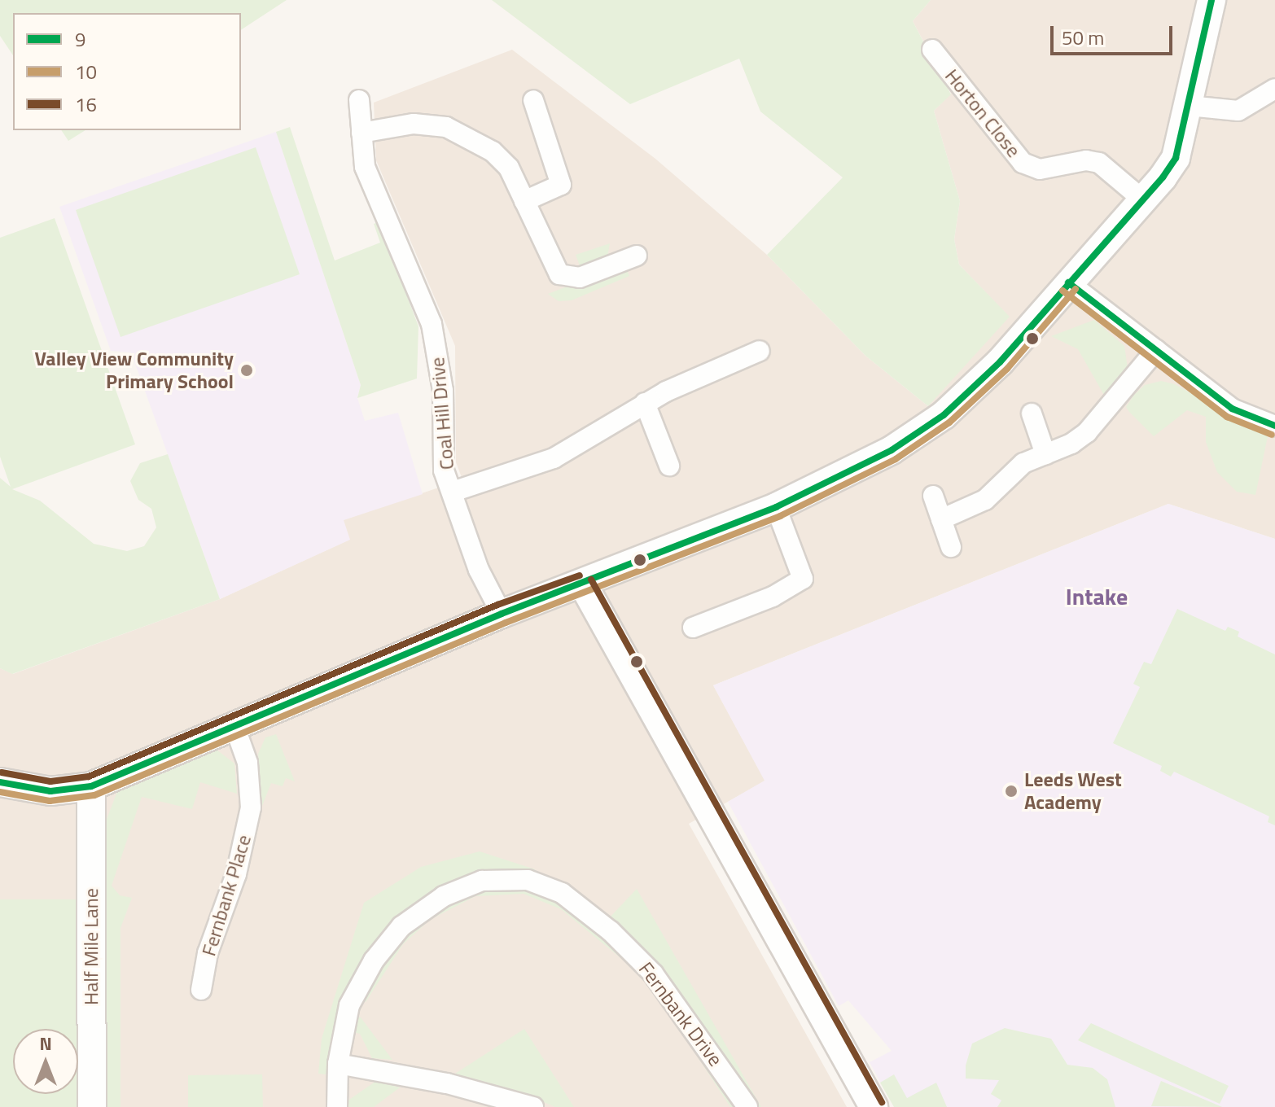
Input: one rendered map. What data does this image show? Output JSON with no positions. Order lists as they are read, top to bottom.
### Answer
{
  "streets": {
    "street": [
      "Horton Close",
      "Coal Hill Drive",
      "Fernbank Place",
      "Half Mile Lane",
      "Fernbank Drive"
    ]
  },
  "districts": ["Intake"],
  "places": ["Valley View Community Primary School", "Leeds West Academy"],
  "lines": ["transit line 9", "transit line 10", "transit line 16"],
  "legend": ["9", "10", "16"],
  "scale_bar": "50 m",
  "north": "top"
}
